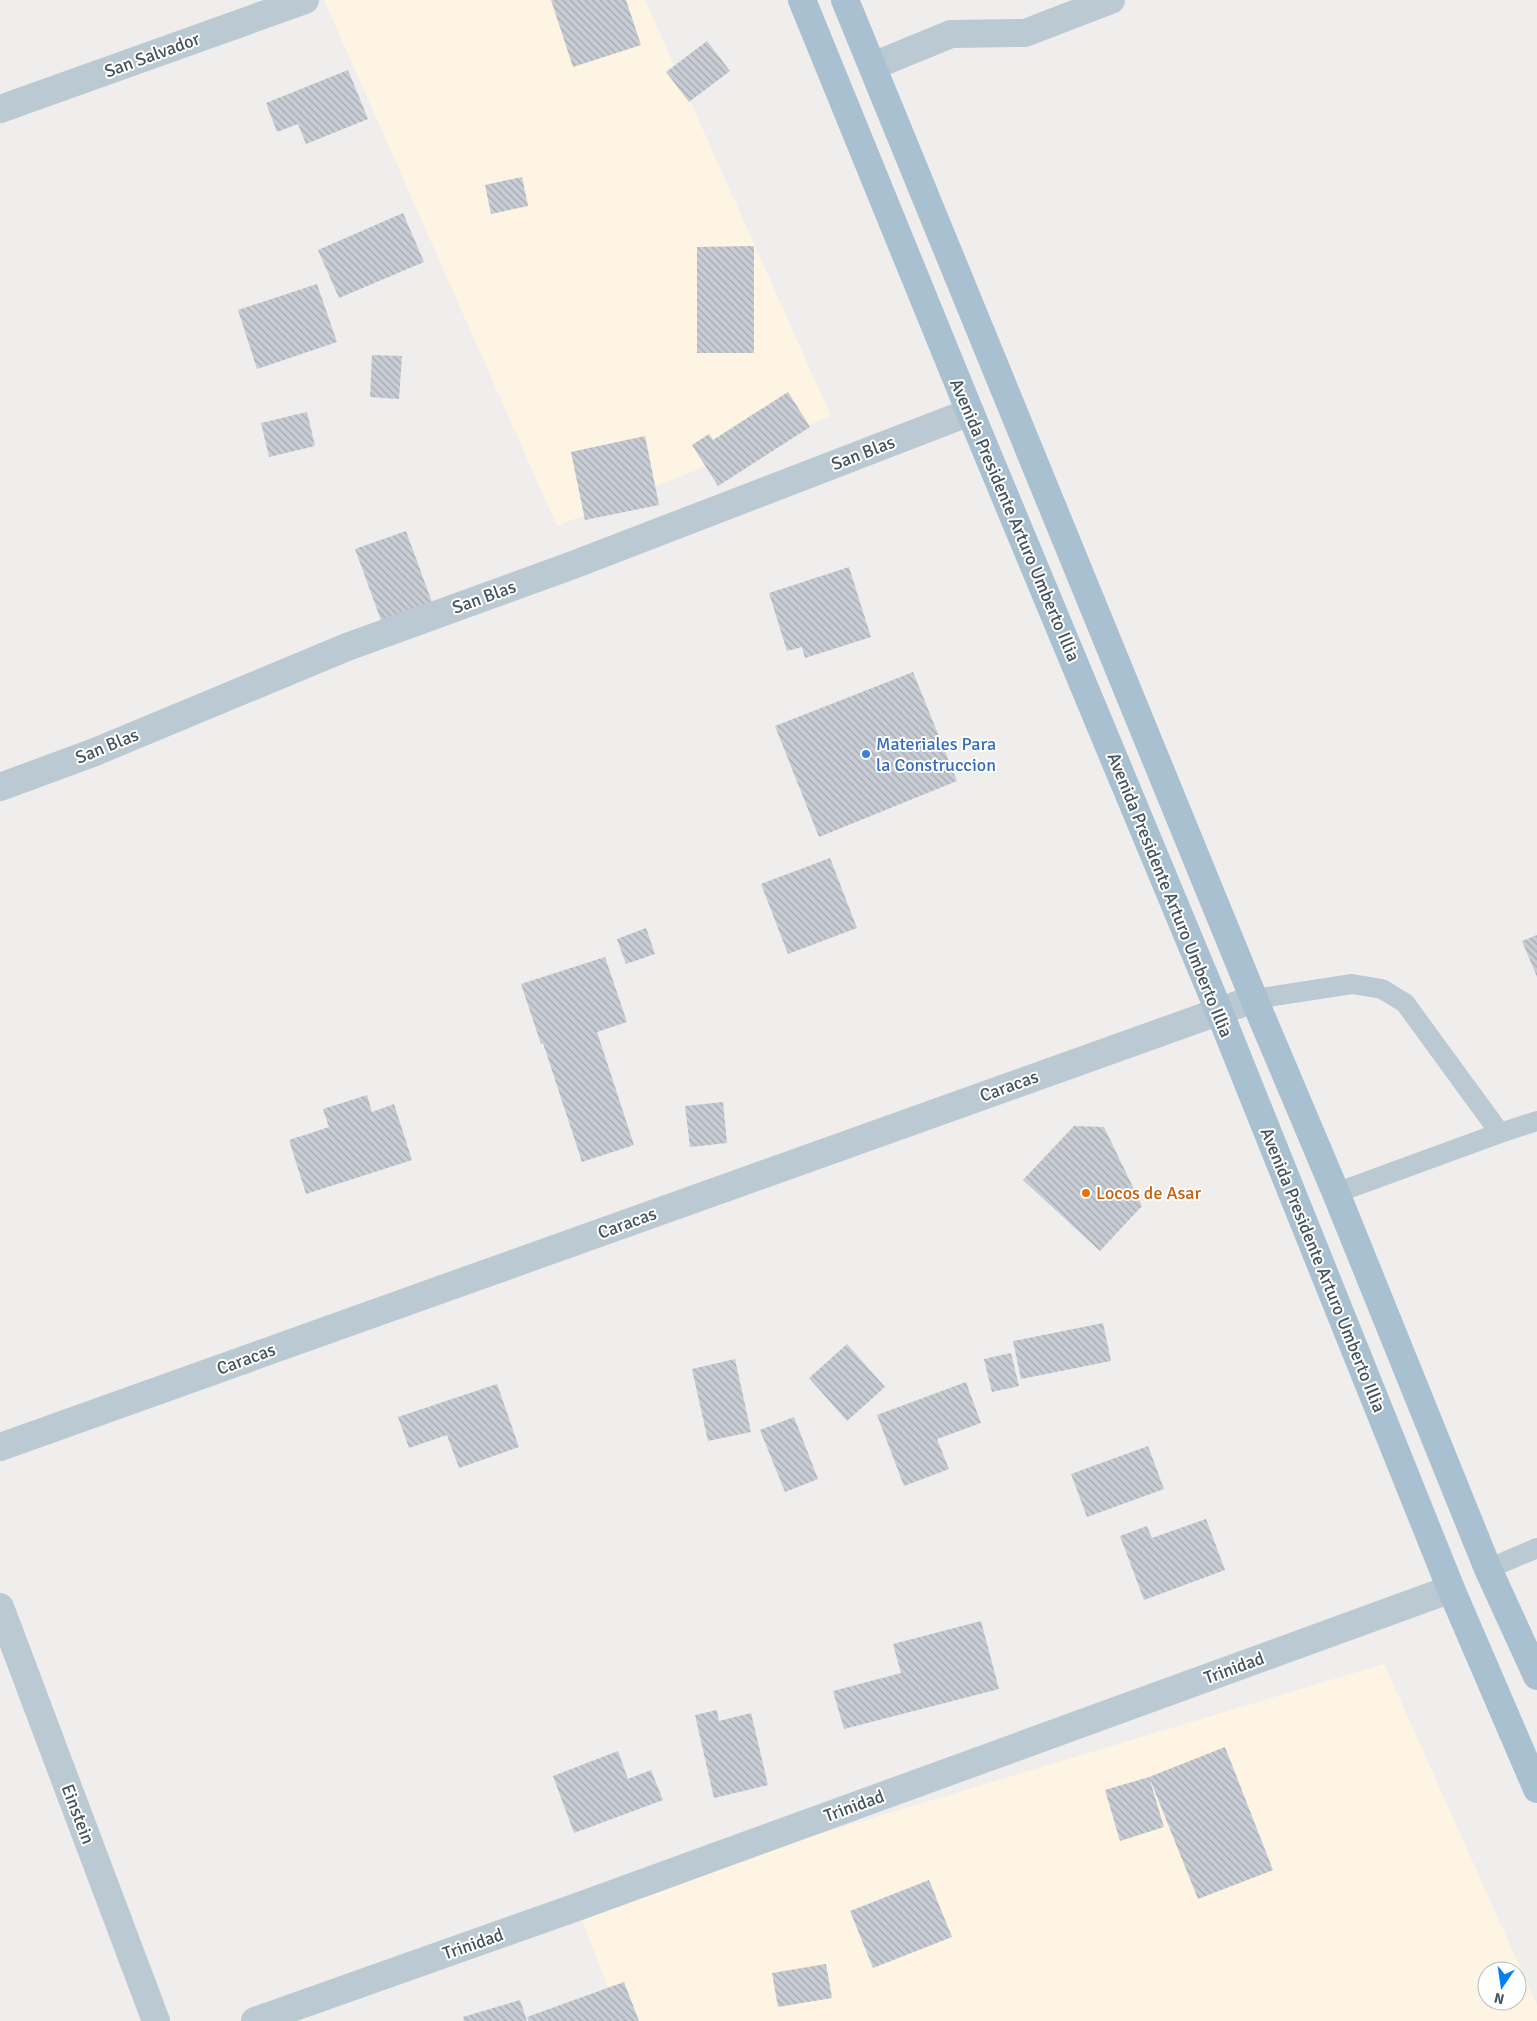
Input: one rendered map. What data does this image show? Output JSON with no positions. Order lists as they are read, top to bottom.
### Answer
{
  "streets": {
    "main road": ["Avenida Presidente Arturo Umberto Illia"],
    "street": [
      "San Salvador",
      "San Blas",
      "Caracas",
      "Trinidad",
      "Einstein"
    ]
  },
  "crossings": [
    ["San Blas", "Avenida Presidente Arturo Umberto Illia"],
    ["Avenida Presidente Arturo Umberto Illia", "Caracas"],
    ["Avenida Presidente Arturo Umberto Illia", "Trinidad"]
  ],
  "places": ["Materiales Para la Construccion", "Locos de Asar"],
  "north": "bottom"
}
